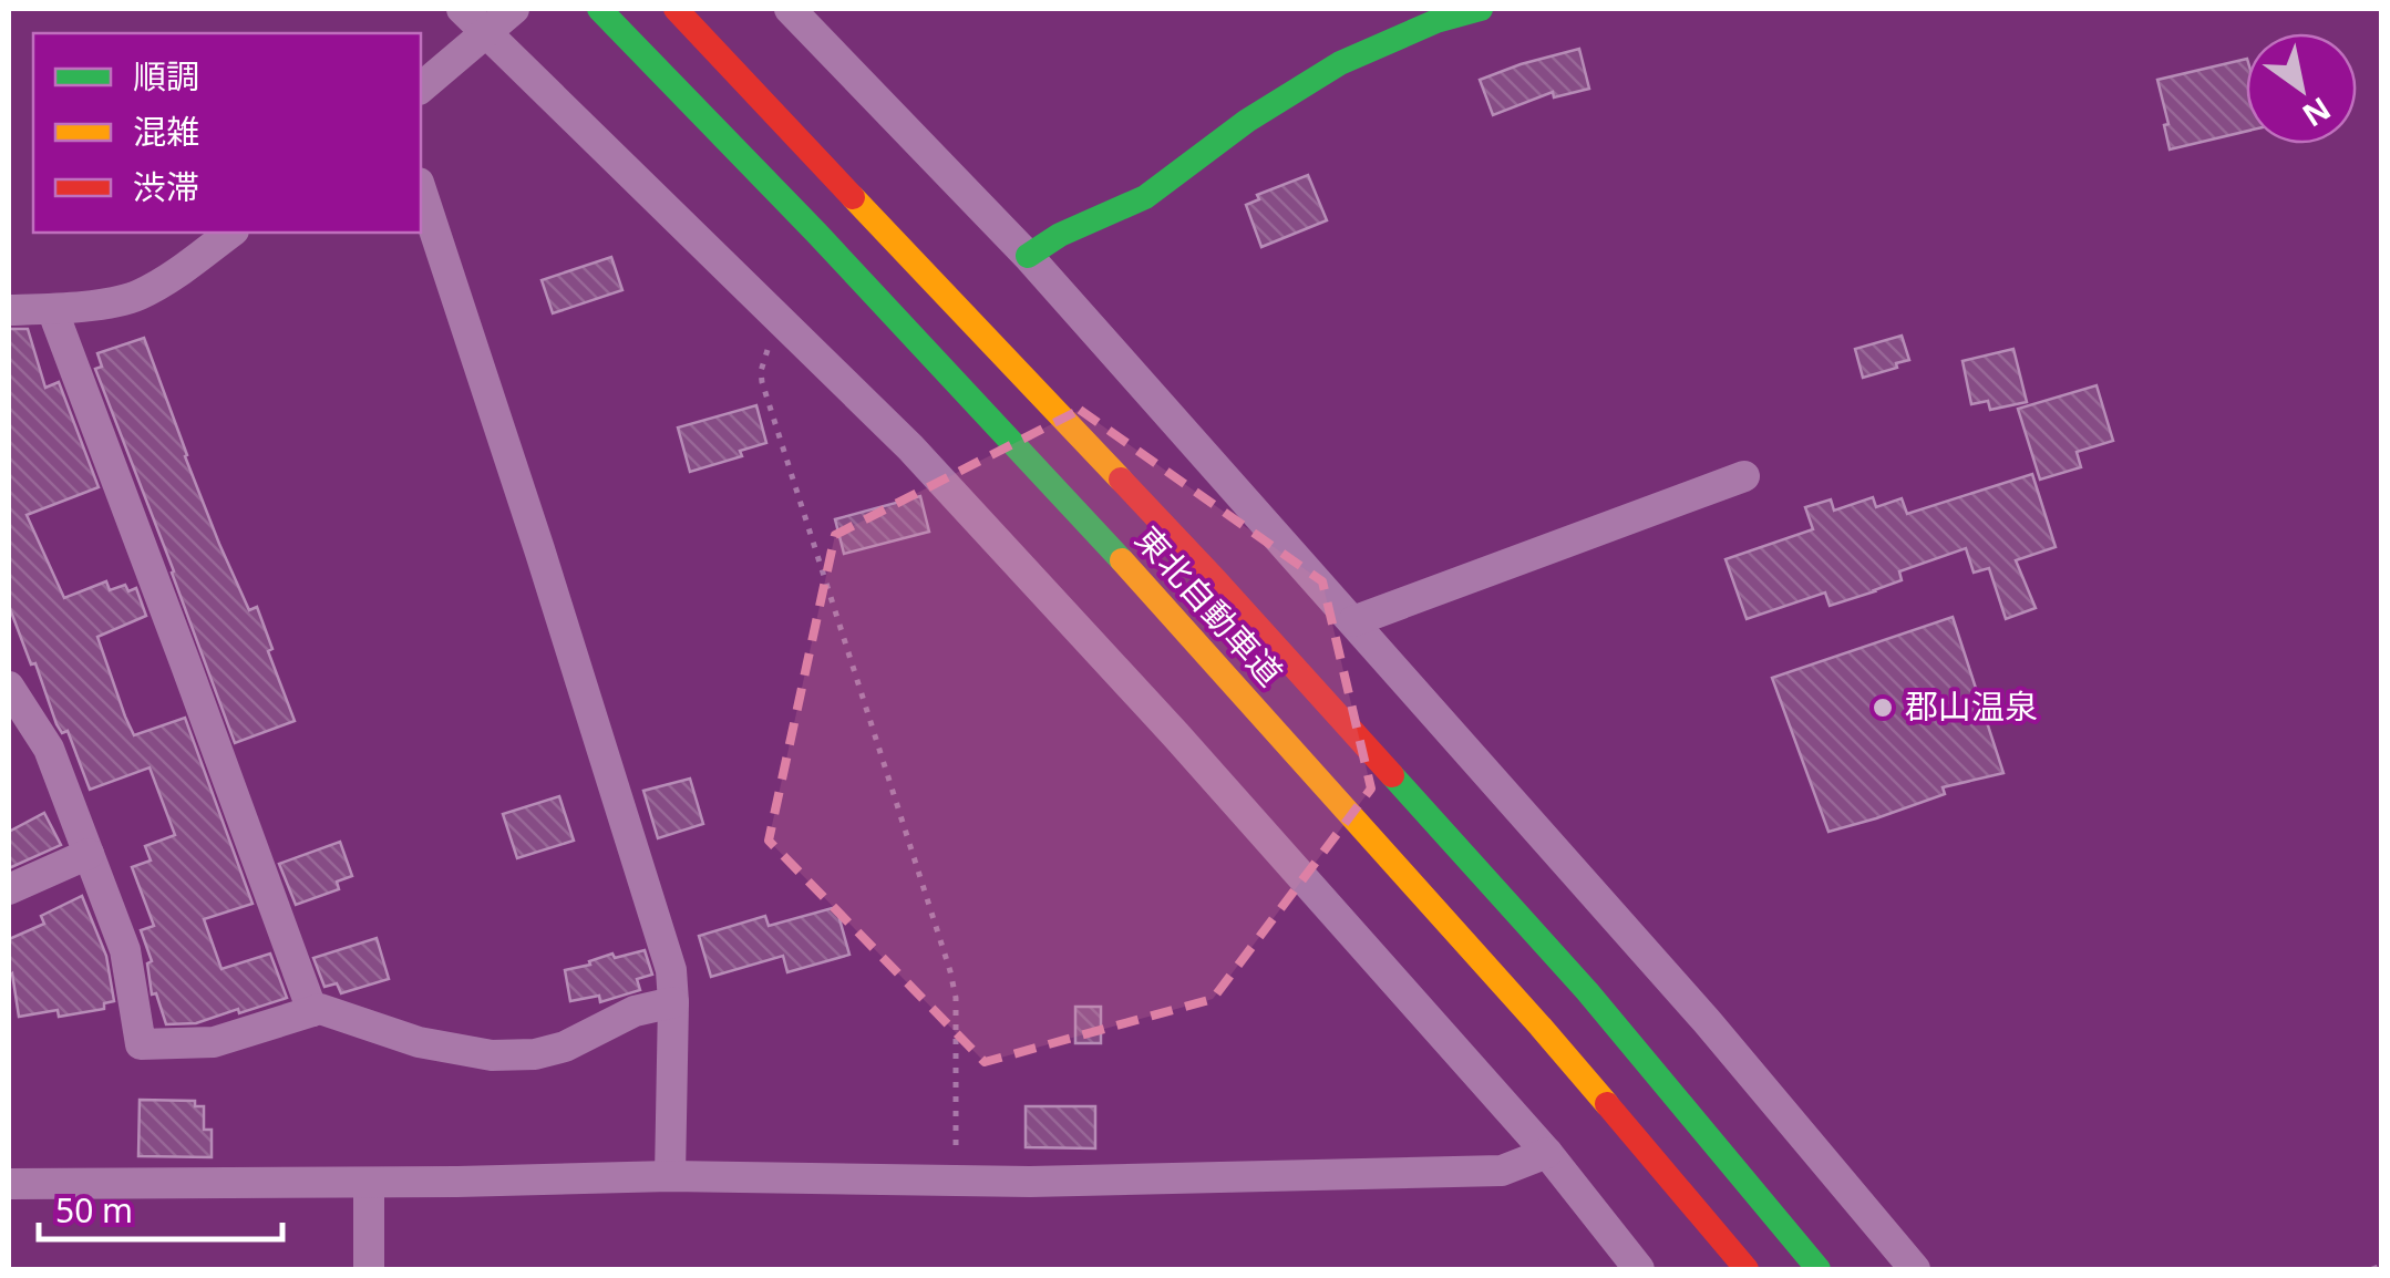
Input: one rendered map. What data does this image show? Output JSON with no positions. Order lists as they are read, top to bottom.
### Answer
{
  "streets": {
    "main road": ["東北自動車道"]
  },
  "places": ["郡山温泉"],
  "legend": ["順調", "混雑", "渋滞"],
  "scale_bar": "50 m",
  "north": "bottom right"
}
